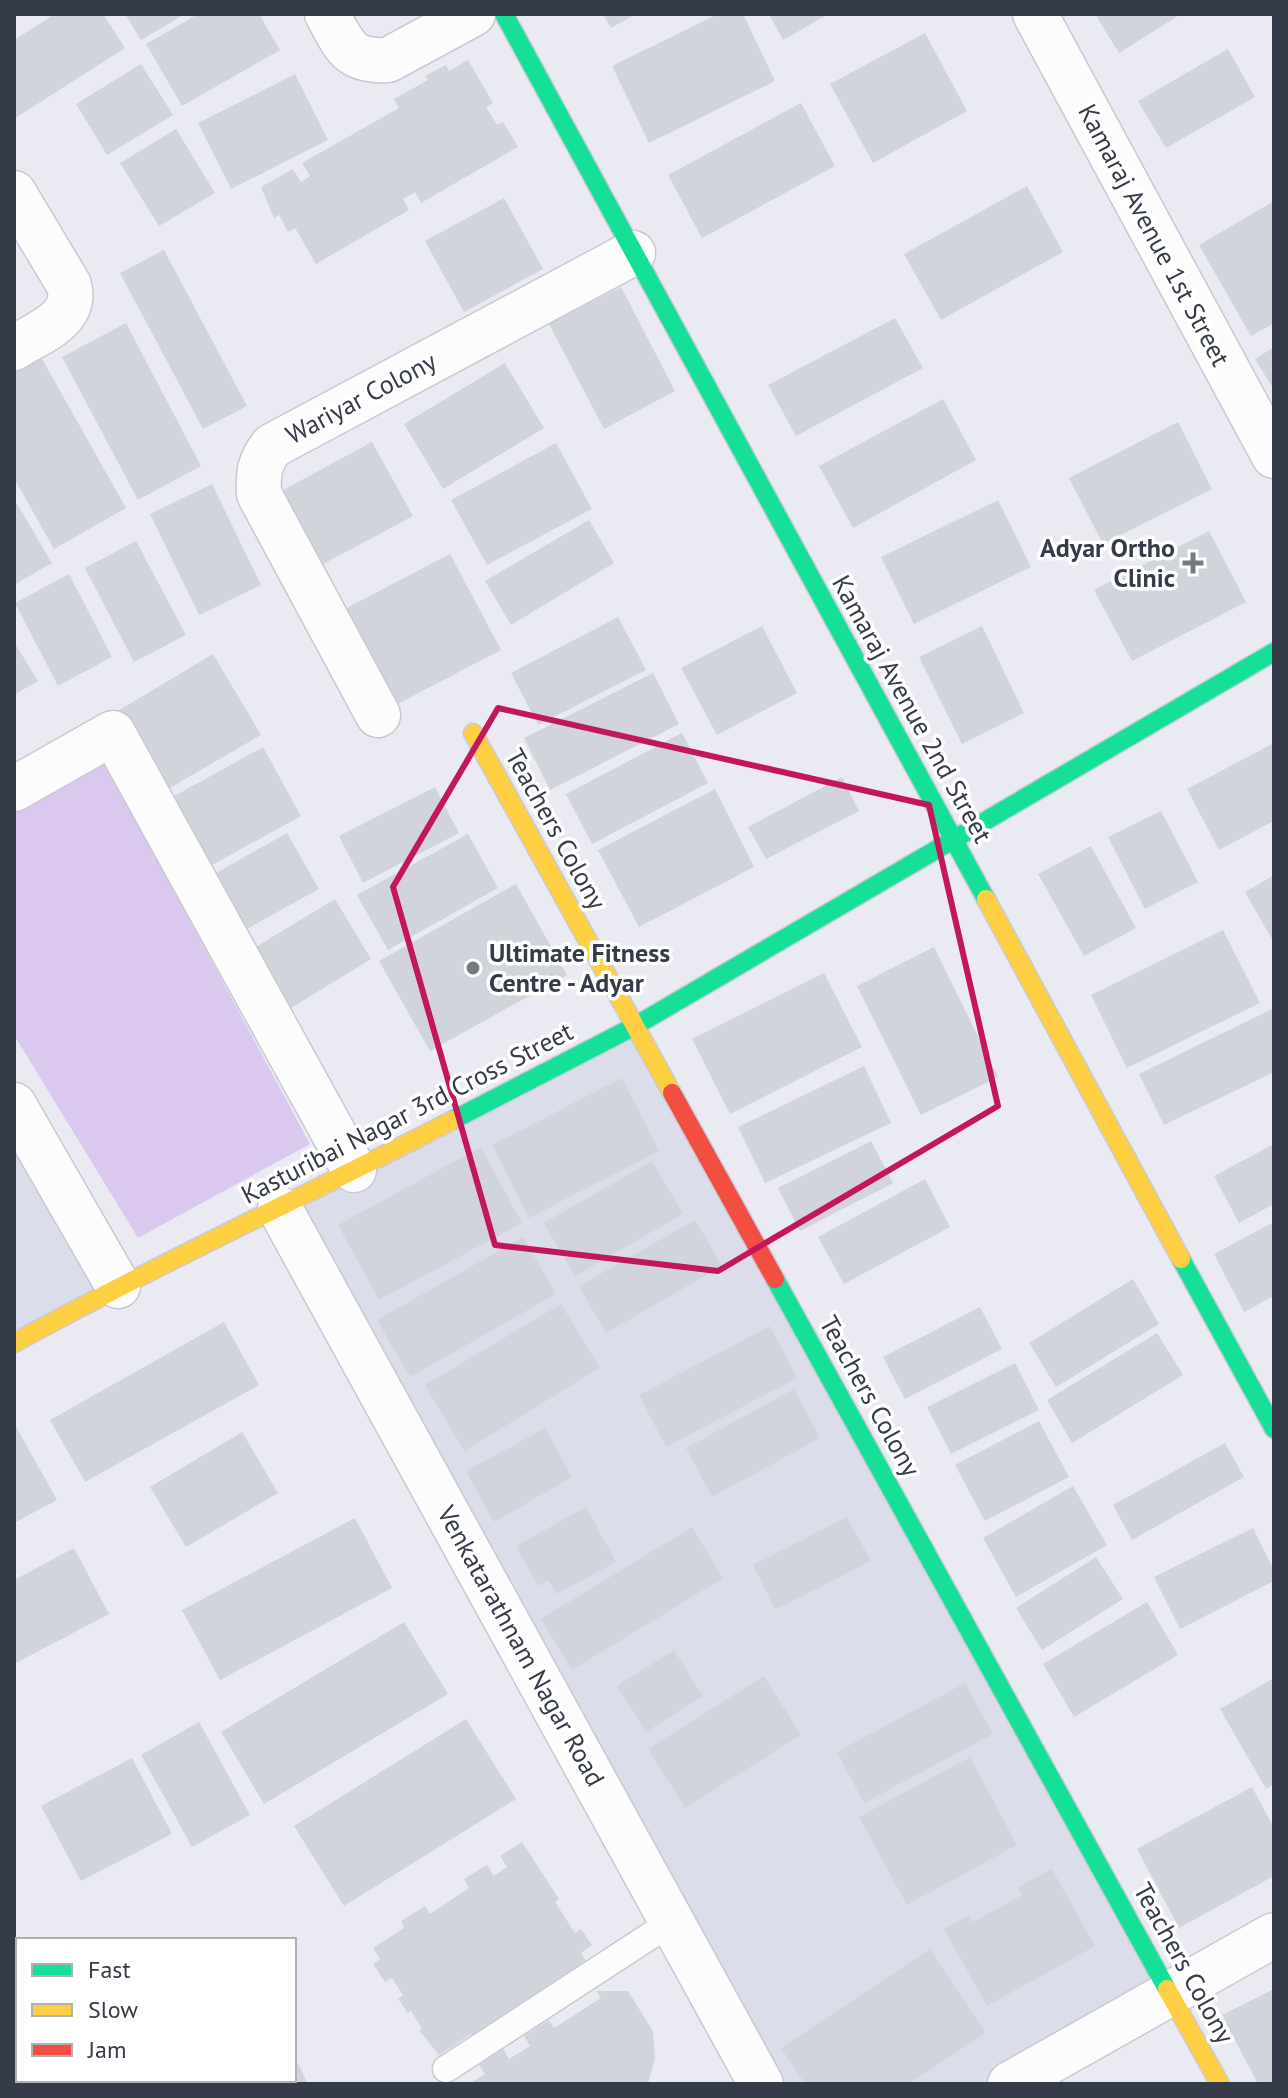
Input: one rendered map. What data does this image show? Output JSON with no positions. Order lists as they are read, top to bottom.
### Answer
{
  "streets": {
    "street": [
      "Kamaraj Avenue 1st Street",
      "Wariyar Colony",
      "Kamaraj Avenue 2nd Street",
      "Teachers Colony",
      "Kasturibai Nagar 3rd Cross Street",
      "Venkatarathnam Nagar Road"
    ]
  },
  "crossings": [
    ["Wariyar Colony", "Kamaraj Avenue 2nd Street"],
    ["Kamaraj Avenue 2nd Street", "Kasturibai Nagar 3rd Cross Street"],
    ["Teachers Colony", "Kasturibai Nagar 3rd Cross Street"],
    ["Kasturibai Nagar 3rd Cross Street", "Venkatarathnam Nagar Road"]
  ],
  "places": {
    "health": ["Adyar Ortho Clinic"],
    "other": ["Ultimate Fitness Centre - Adyar"]
  },
  "legend": ["Fast", "Slow", "Jam"]
}
